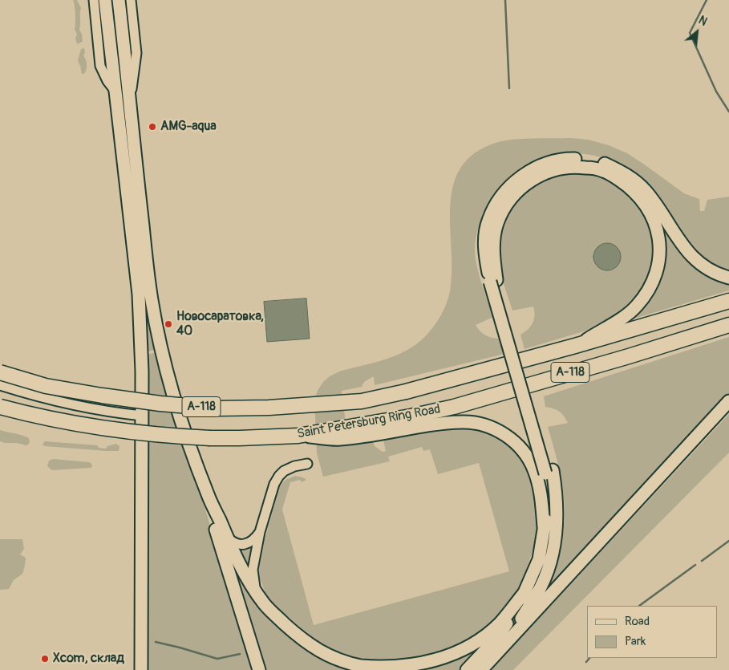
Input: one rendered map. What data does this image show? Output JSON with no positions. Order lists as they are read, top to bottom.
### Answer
{
  "streets": {
    "highway": ["А-118", "Saint Petersburg Ring Road"]
  },
  "places": ["AMG-aqua", "Новосаратовка, 40", "Xсom, склад"],
  "legend": ["Road", "Park"],
  "north": "top right"
}
